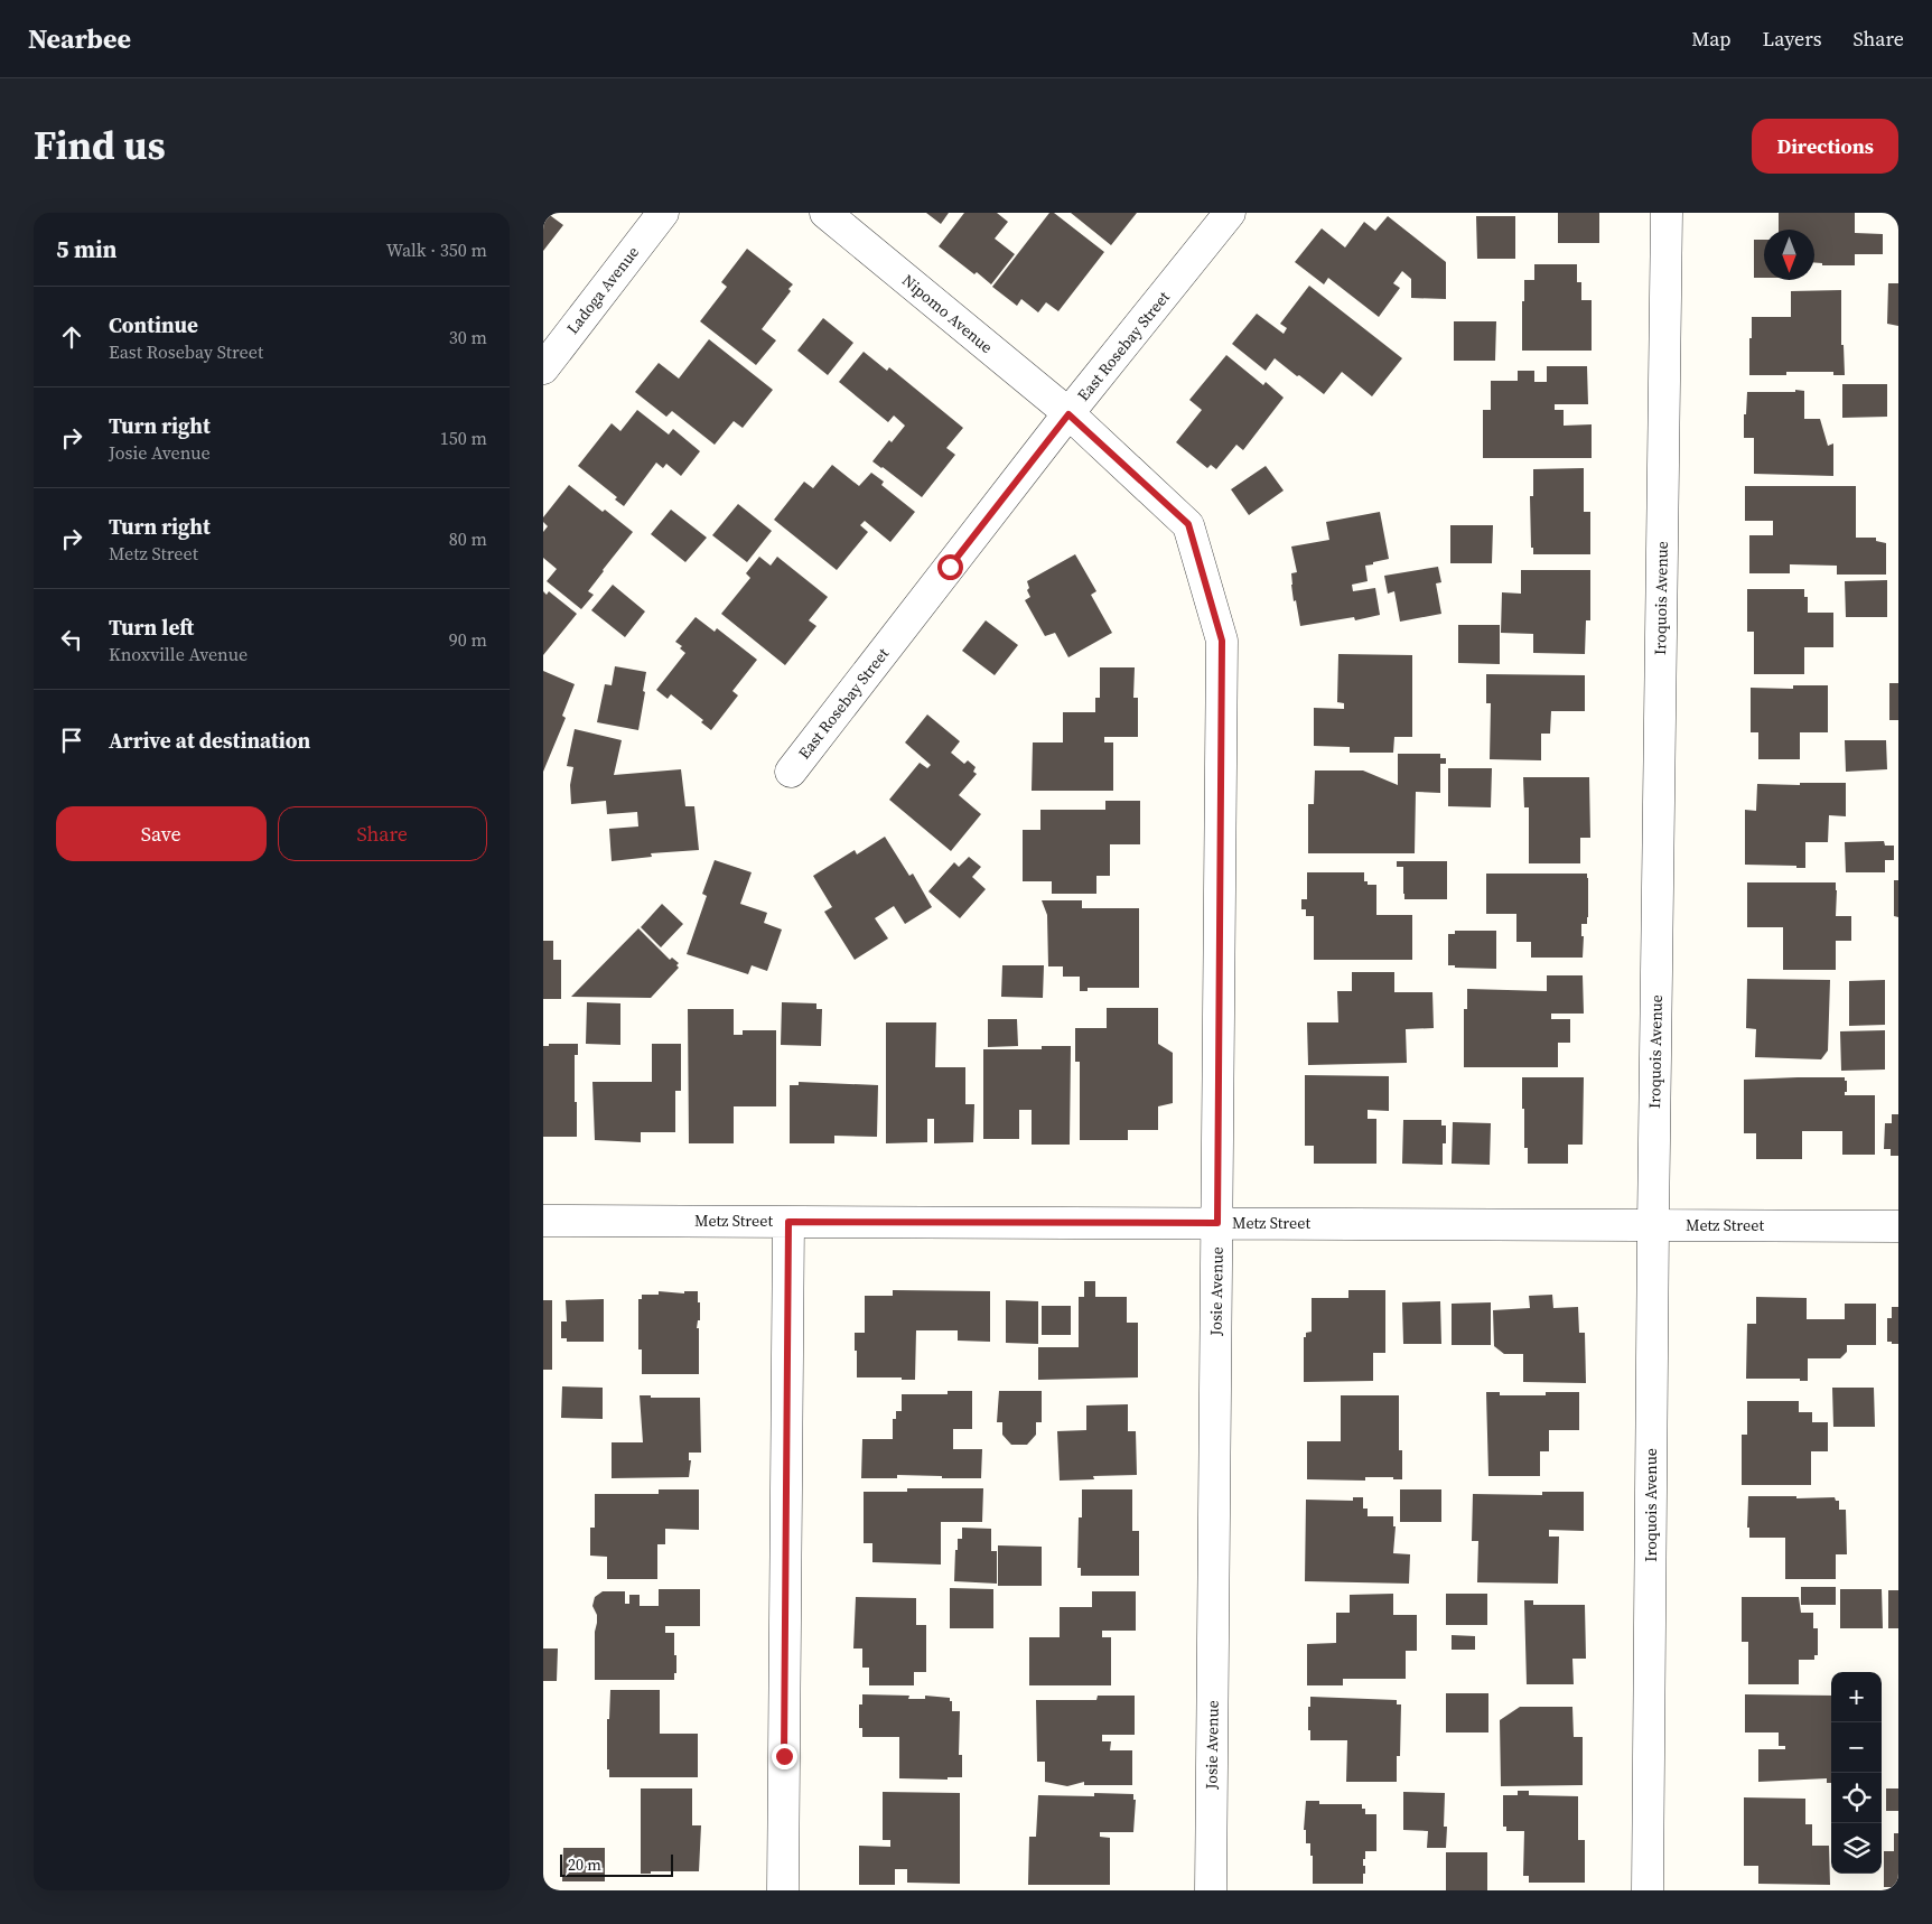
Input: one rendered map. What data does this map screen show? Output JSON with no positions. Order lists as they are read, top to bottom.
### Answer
{
  "streets": {
    "street": [
      "Ladoga Avenue",
      "Nipomo Avenue",
      "East Rosebay Street",
      "Iroquois Avenue",
      "Metz Street",
      "Josie Avenue"
    ]
  },
  "crossings": [
    ["Nipomo Avenue", "East Rosebay Street"],
    ["Nipomo Avenue", "Josie Avenue"],
    ["East Rosebay Street", "Josie Avenue"],
    ["Iroquois Avenue", "Metz Street"],
    ["Metz Street", "Josie Avenue"]
  ],
  "scale_bar": "20 m",
  "north": "bottom",
  "page": {
    "header": "Nearbee",
    "nav": ["Map", "Layers", "Share"],
    "title": "Find us",
    "buttons": [
      "Directions",
      ["Save", "Share"]
    ],
    "heading": ["5 min", "Walk · 350 m"],
    "list": [
      ["Continue", "East Rosebay Street", "30 m"],
      ["Turn right", "Josie Avenue", "150 m"],
      ["Turn right", "Metz Street", "80 m"],
      ["Turn left", "Knoxville Avenue", "90 m"],
      "Arrive at destination"
    ],
    "map_buttons": ["+", "−"],
    "scale": "20 m"
  }
}
